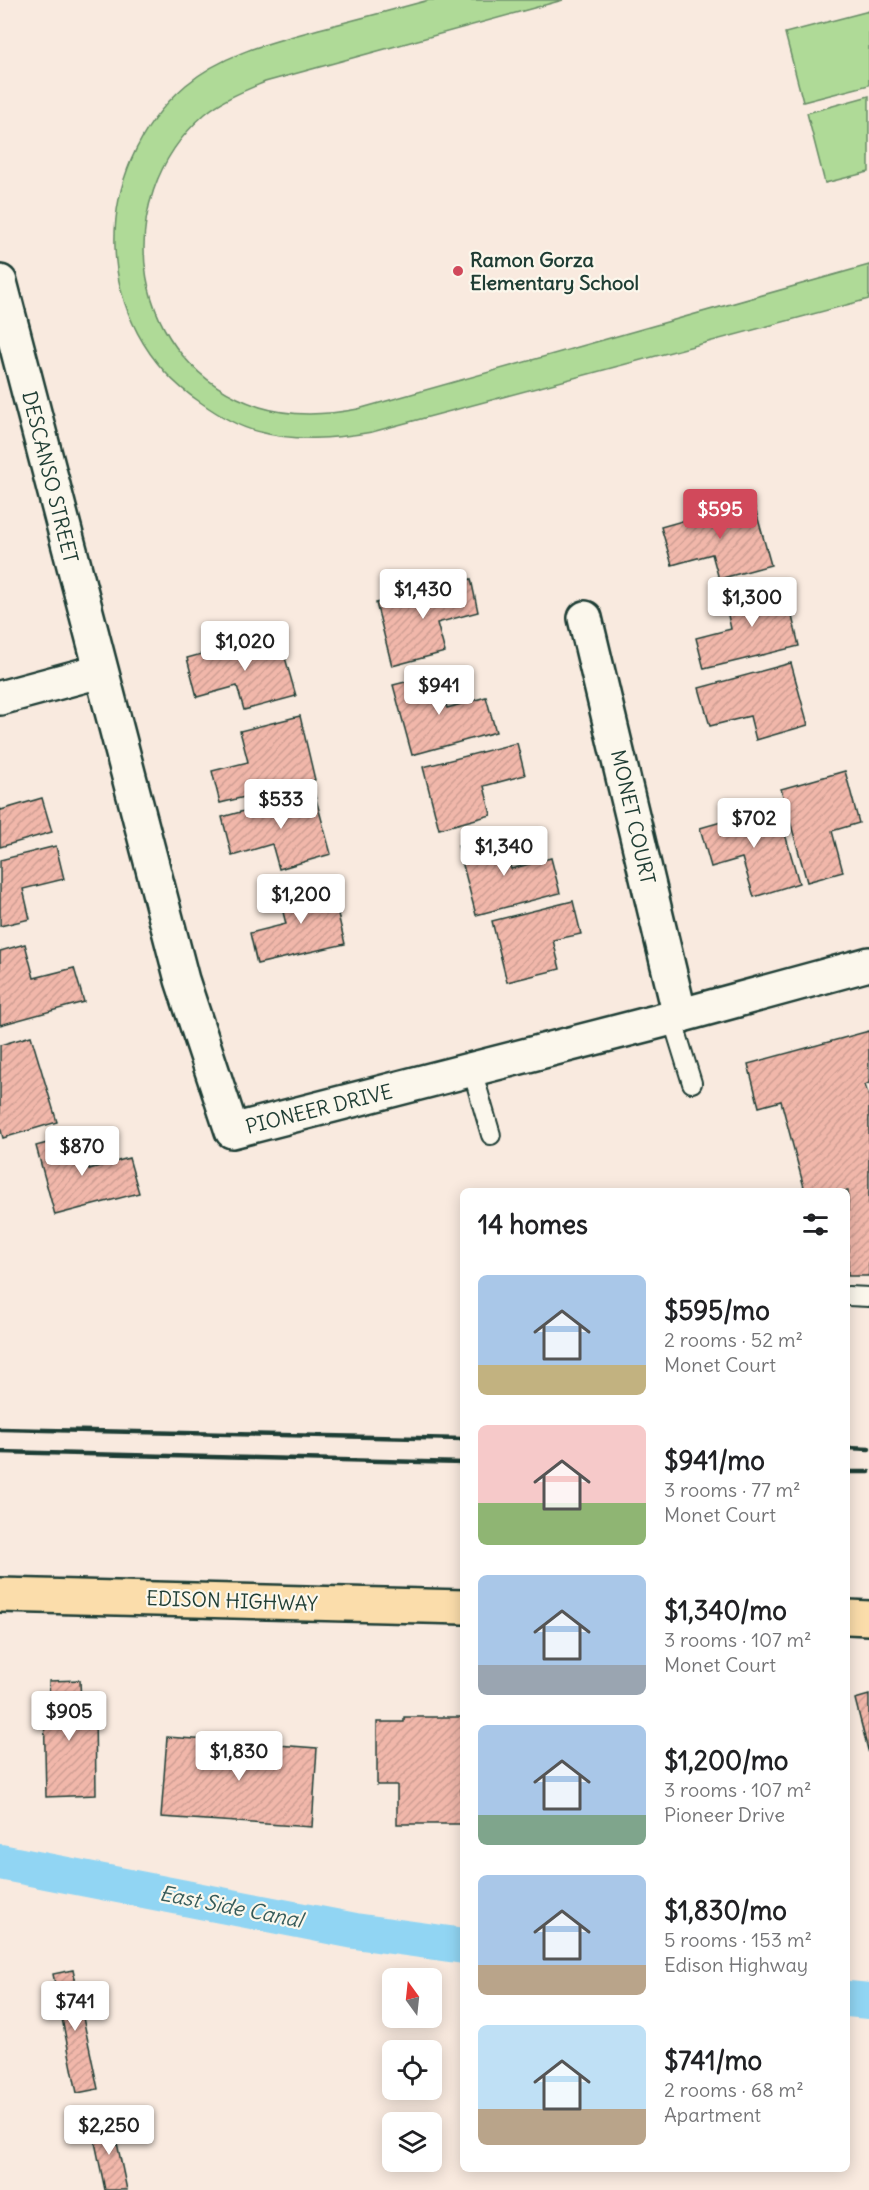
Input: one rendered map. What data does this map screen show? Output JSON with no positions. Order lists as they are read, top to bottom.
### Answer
{
  "streets": {
    "main road": ["EDISON HIGHWAY"],
    "street": ["DESCANSO STREET", "MONET COURT", "PIONEER DRIVE"]
  },
  "crossings": [
    ["DESCANSO STREET", "PIONEER DRIVE"],
    ["MONET COURT", "PIONEER DRIVE"]
  ],
  "water": ["East Side Canal"],
  "places": ["Ramon Gorza Elementary School"],
  "north": "top",
  "page": {
    "price": [
      "$595",
      "$1,430",
      "$1,300",
      "$1,020",
      "$941",
      "$533",
      "$702",
      "$1,340",
      "$1,200",
      "$870",
      "$905",
      "$1,830",
      "$741",
      "$2,250"
    ],
    "heading": "14 homes",
    "list": [
      {
        "name": "$595/mo",
        "note": "2 rooms · 52 m² · Monet Court"
      },
      {
        "name": "$941/mo",
        "note": "3 rooms · 77 m² · Monet Court"
      },
      {
        "name": "$1,340/mo",
        "note": "3 rooms · 107 m² · Monet Court"
      },
      {
        "name": "$1,200/mo",
        "note": "3 rooms · 107 m² · Pioneer Drive"
      },
      {
        "name": "$1,830/mo",
        "note": "5 rooms · 153 m² · Edison Highway"
      },
      {
        "name": "$741/mo",
        "note": "2 rooms · 68 m² · Apartment"
      }
    ]
  }
}
